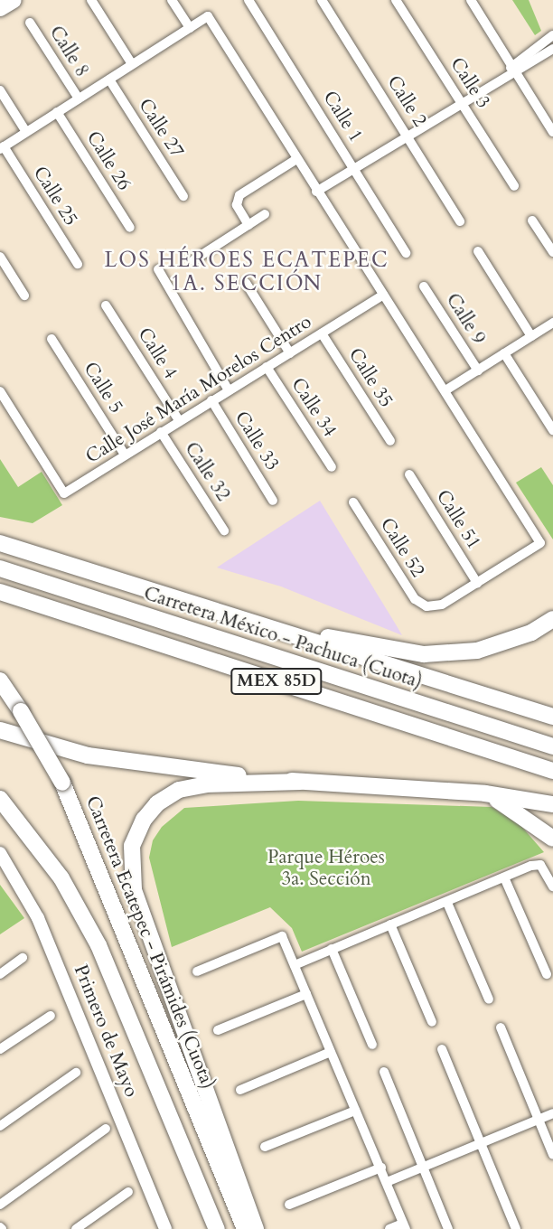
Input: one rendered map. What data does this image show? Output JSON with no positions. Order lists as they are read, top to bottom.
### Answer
{
  "streets": {
    "highway": ["Carretera México - Pachuca (Cuota)", "MEX 85D", "Carretera Ecatepec - Pirámides (Cuota)"],
    "main road": ["Primero de Mayo"],
    "street": [
      "Calle 8",
      "Calle 3",
      "Calle 2",
      "Calle 1",
      "Calle 27",
      "Calle 26",
      "Calle 25",
      "Calle 9",
      "Calle 4",
      "Calle 35",
      "Calle 5",
      "Calle José María Morelos Centro",
      "Calle 34",
      "Calle 33",
      "Calle 32",
      "Calle 51",
      "Calle 52"
    ]
  },
  "crossings": [
    ["Calle 4", "Calle José María Morelos Centro"],
    ["Calle 35", "Calle José María Morelos Centro"],
    ["Calle 5", "Calle José María Morelos Centro"],
    ["Calle José María Morelos Centro", "Calle 34"],
    ["Calle José María Morelos Centro", "Calle 33"],
    ["Calle José María Morelos Centro", "Calle 32"],
    ["Calle 51", "Calle 52"]
  ],
  "districts": ["LOS HÉROES ECATEPEC 1A. SECCIÓN"],
  "parks": ["Parque Héroes 3a. Sección"]
}
